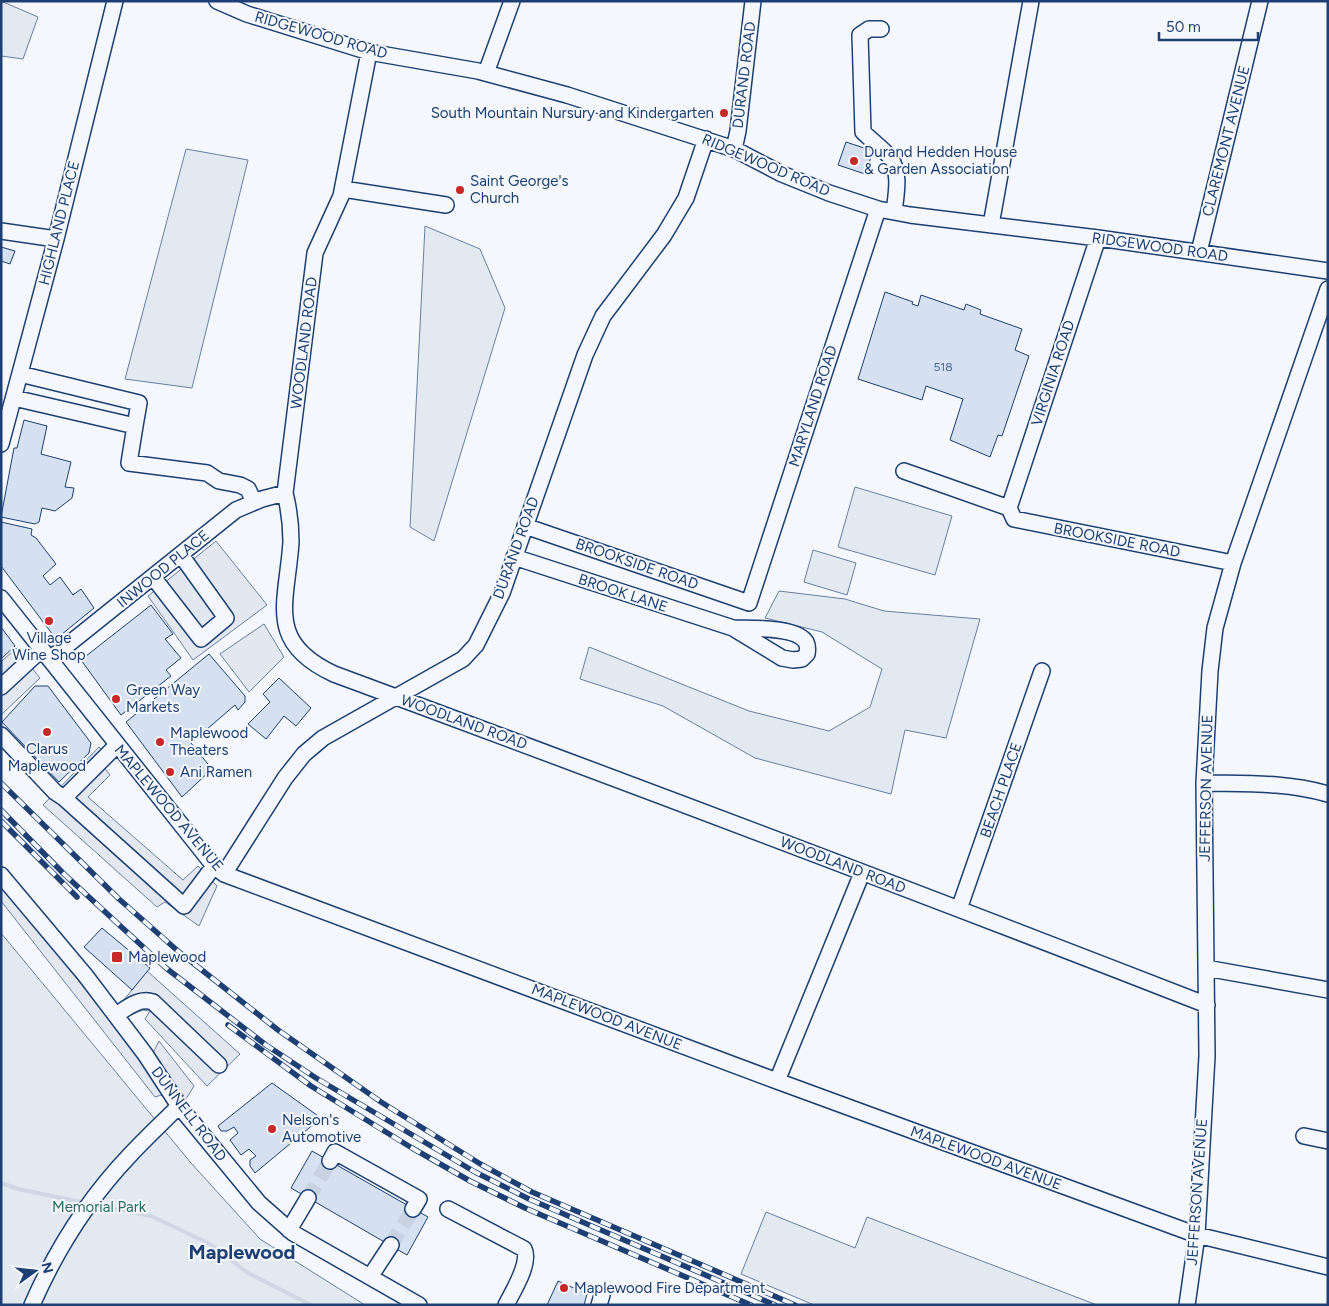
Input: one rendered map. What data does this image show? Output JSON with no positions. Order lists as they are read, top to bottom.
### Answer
{
  "streets": {
    "street": [
      "RIDGEWOOD ROAD",
      "DURAND ROAD",
      "CLAREMONT AVENUE",
      "HIGHLAND PLACE",
      "WOODLAND ROAD",
      "VIRGINIA ROAD",
      "MARYLAND ROAD",
      "BROOKSIDE ROAD",
      "INWOOD PLACE",
      "BROOK LANE",
      "JEFFERSON AVENUE",
      "BEACH PLACE",
      "MAPLEWOOD AVENUE",
      "DUNNELL ROAD"
    ]
  },
  "crossings": [
    ["RIDGEWOOD ROAD", "DURAND ROAD"],
    ["RIDGEWOOD ROAD", "CLAREMONT AVENUE"],
    ["RIDGEWOOD ROAD", "WOODLAND ROAD"],
    ["RIDGEWOOD ROAD", "VIRGINIA ROAD"],
    ["RIDGEWOOD ROAD", "MARYLAND ROAD"],
    ["DURAND ROAD", "WOODLAND ROAD"],
    ["DURAND ROAD", "BROOKSIDE ROAD"],
    ["DURAND ROAD", "BROOK LANE"],
    ["DURAND ROAD", "MAPLEWOOD AVENUE"],
    ["WOODLAND ROAD", "INWOOD PLACE"],
    ["WOODLAND ROAD", "JEFFERSON AVENUE"],
    ["WOODLAND ROAD", "BEACH PLACE"],
    ["VIRGINIA ROAD", "BROOKSIDE ROAD"],
    ["MARYLAND ROAD", "BROOKSIDE ROAD"],
    ["BROOKSIDE ROAD", "JEFFERSON AVENUE"],
    ["INWOOD PLACE", "MAPLEWOOD AVENUE"],
    ["JEFFERSON AVENUE", "MAPLEWOOD AVENUE"]
  ],
  "districts": ["Maplewood"],
  "parks": ["Memorial Park"],
  "places": {
    "other": [
      "South Mountain Nursury and Kindergarten",
      "Durand Hedden House & Garden Association",
      "Saint George's Church",
      "Village Wine Shop",
      "Green Way Markets",
      "Clarus Maplewood",
      "Maplewood Theaters",
      "Ani Ramen",
      "Nelson's Automotive",
      "Maplewood Fire Department"
    ],
    "transit": ["Maplewood"]
  },
  "house_numbers": ["518"],
  "scale_bar": "50 m",
  "north": "right"
}
